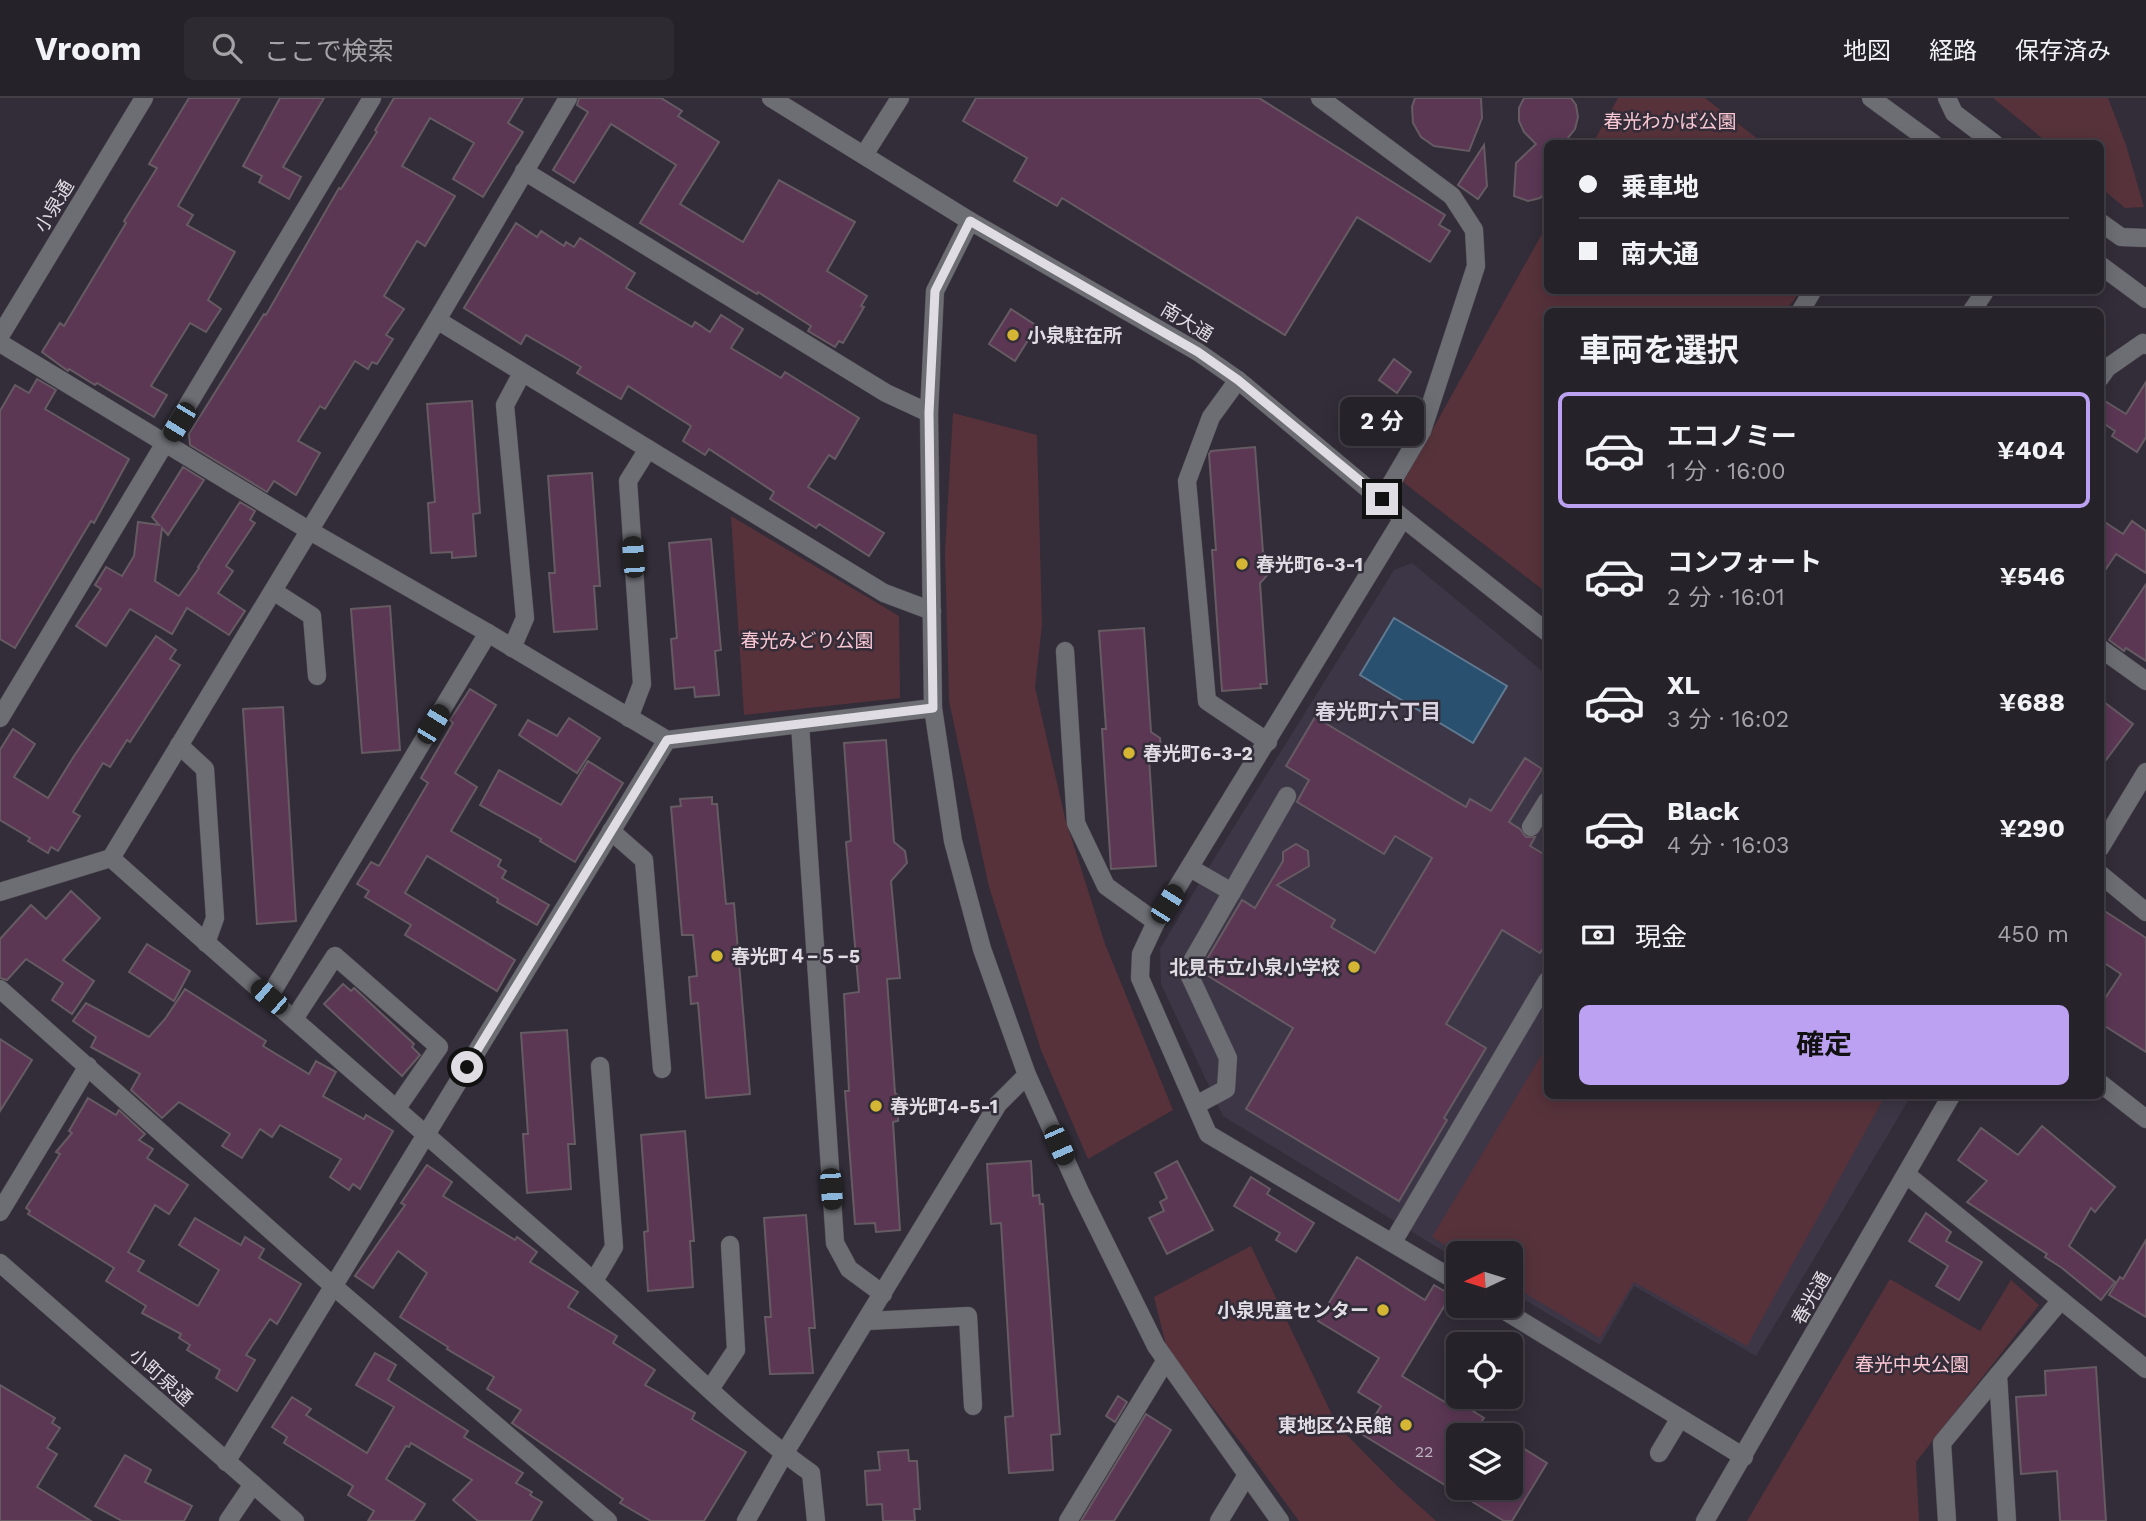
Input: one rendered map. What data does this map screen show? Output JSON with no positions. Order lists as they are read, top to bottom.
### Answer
{
  "streets": {
    "street": [
      "小泉通",
      "南大通",
      "春光通",
      "小町泉通"
    ]
  },
  "districts": ["春光町六丁目"],
  "parks": ["春光わかば公園", "春光みどり公園", "春光中央公園"],
  "places": [
    "小泉駐在所",
    "春光町6-3-1",
    "春光町6-3-2",
    "春光町４−５−5",
    "北見市立小泉小学校",
    "春光町4-5-1",
    "小泉児童センター",
    "東地区公民館"
  ],
  "house_numbers": ["22"],
  "north": "left",
  "page": {
    "header": "Vroom",
    "search": "ここで検索",
    "nav": ["地図", "経路", "保存済み"],
    "banner": ["乗車地", "南大通"],
    "heading": "車両を選択",
    "list": [
      {
        "name": "エコノミー",
        "note": "1 分 · 16:00",
        "value": "¥404"
      },
      {
        "name": "コンフォート",
        "note": "2 分 · 16:01",
        "value": "¥546"
      },
      {
        "name": "XL",
        "note": "3 分 · 16:02",
        "value": "¥688"
      },
      {
        "name": "Black",
        "note": "4 分 · 16:03",
        "value": "¥290"
      }
    ],
    "bubble": "2 分",
    "pay": ["現金", "450 m"],
    "buttons": "確定"
  }
}
